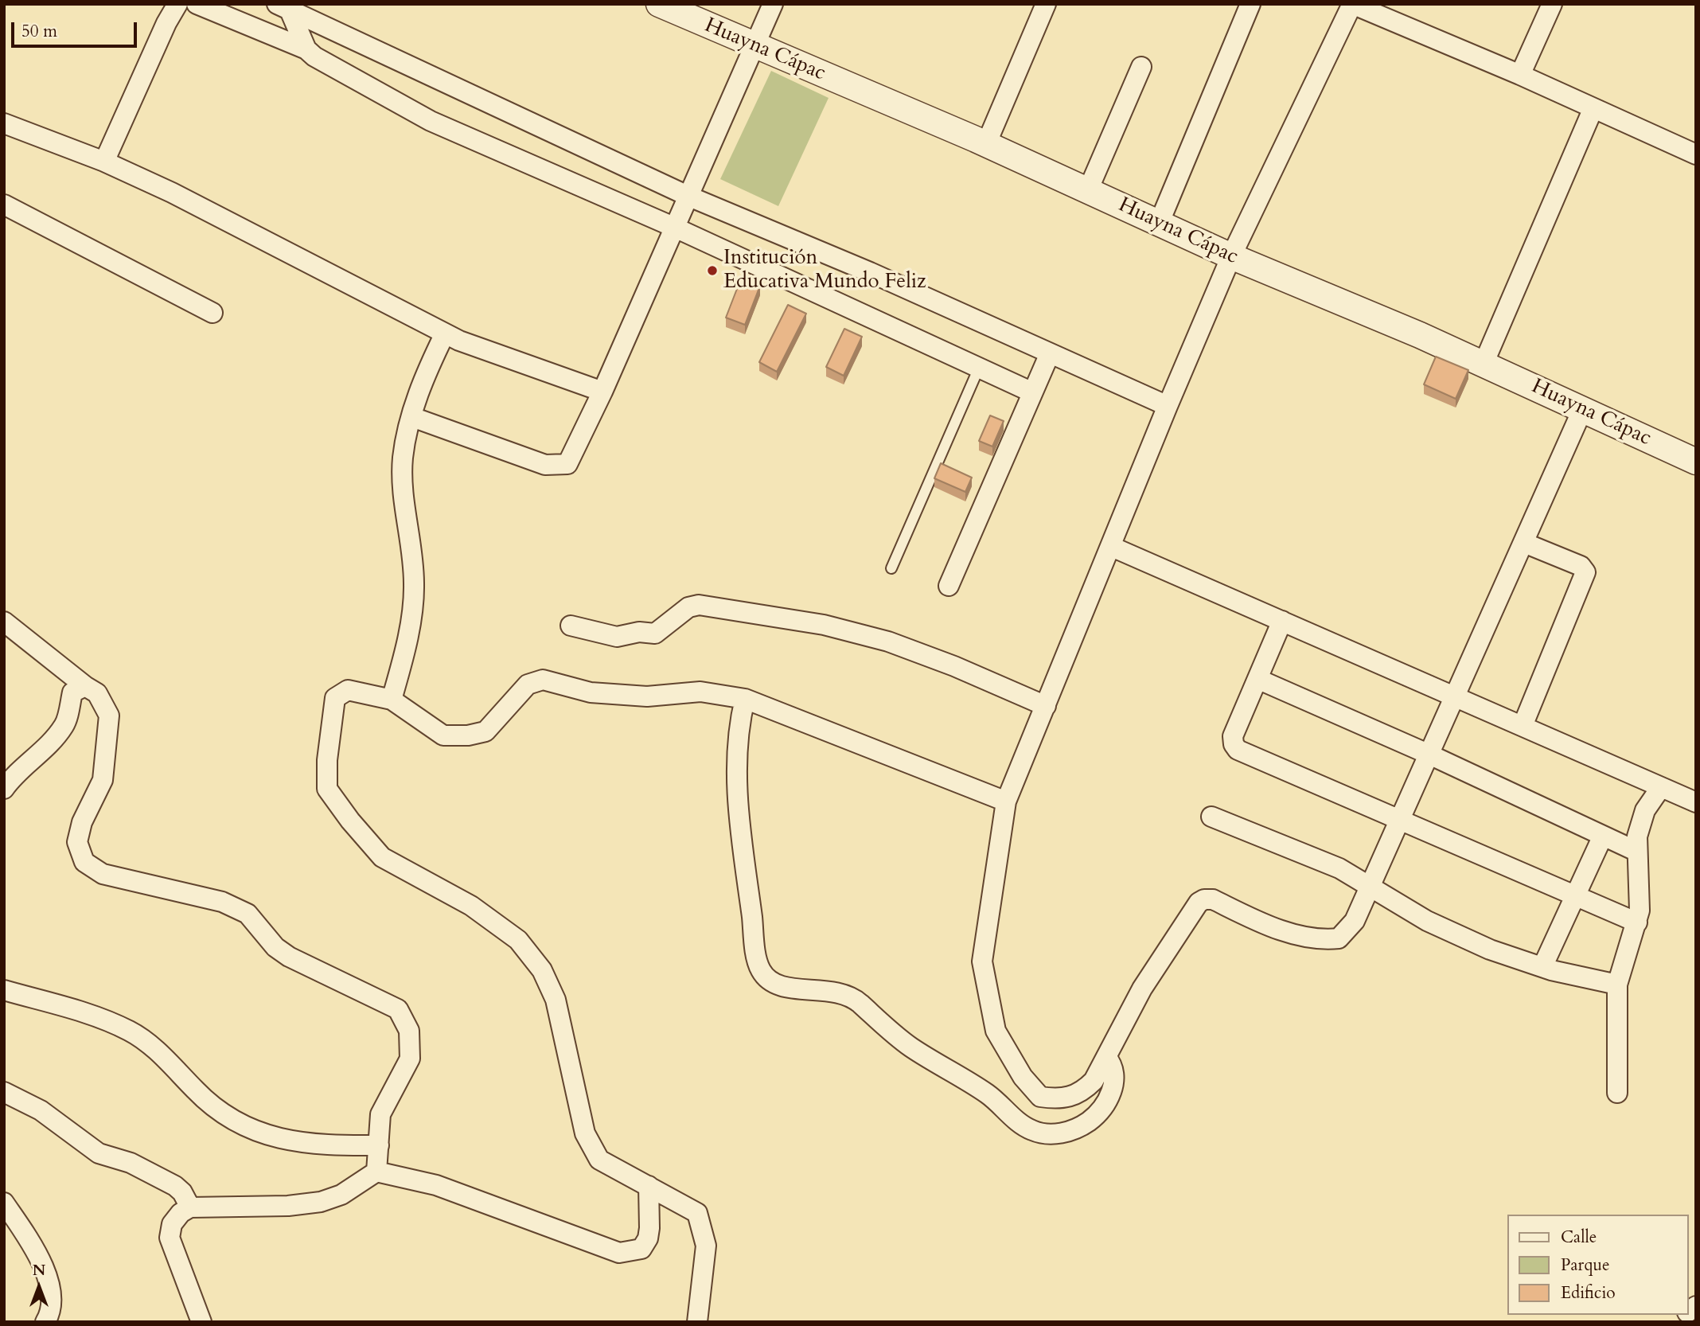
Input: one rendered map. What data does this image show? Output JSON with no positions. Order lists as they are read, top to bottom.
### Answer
{
  "streets": {
    "street": ["Huayna Cápac"]
  },
  "places": ["Institución Educativa Mundo Feliz"],
  "legend": ["Calle", "Parque", "Edificio"],
  "scale_bar": "50 m",
  "north": "top"
}
